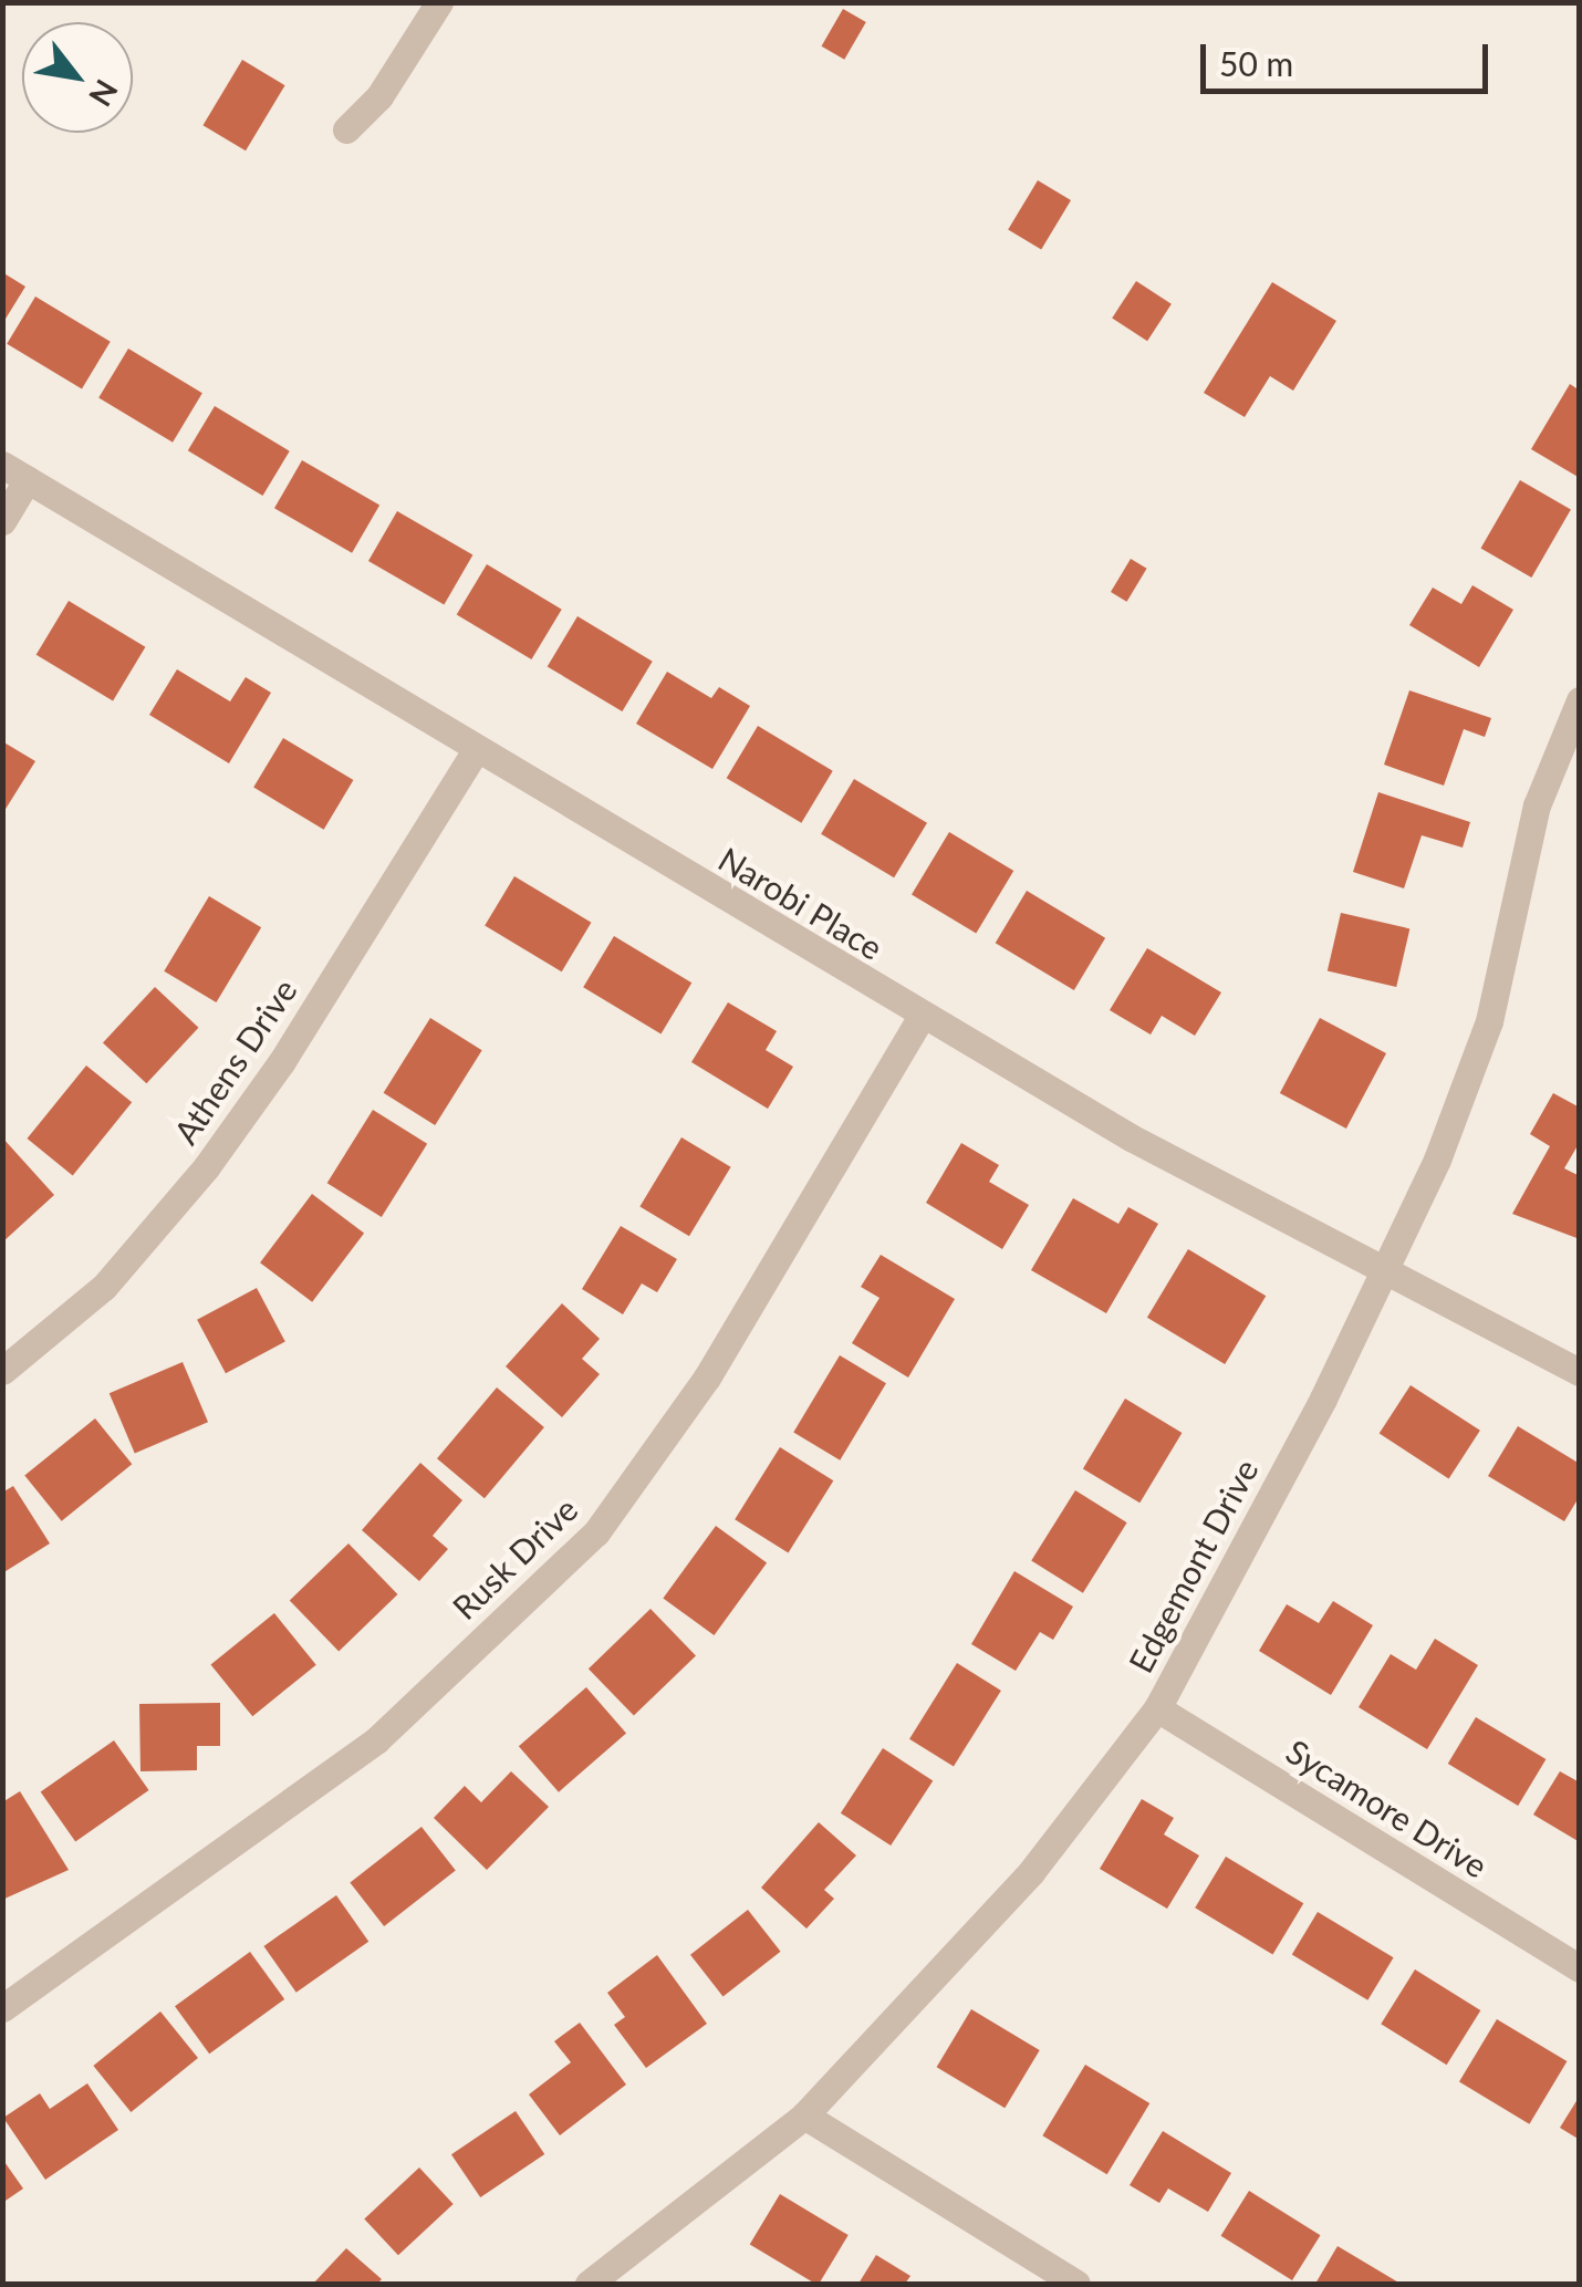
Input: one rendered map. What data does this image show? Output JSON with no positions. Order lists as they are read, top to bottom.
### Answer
{
  "streets": {
    "street": [
      "Narobi Place",
      "Athens Drive",
      "Rusk Drive",
      "Edgemont Drive",
      "Sycamore Drive"
    ]
  },
  "crossings": [
    ["Narobi Place", "Athens Drive"],
    ["Narobi Place", "Rusk Drive"],
    ["Narobi Place", "Edgemont Drive"],
    ["Edgemont Drive", "Sycamore Drive"]
  ],
  "scale_bar": "50 m",
  "north": "bottom right"
}
